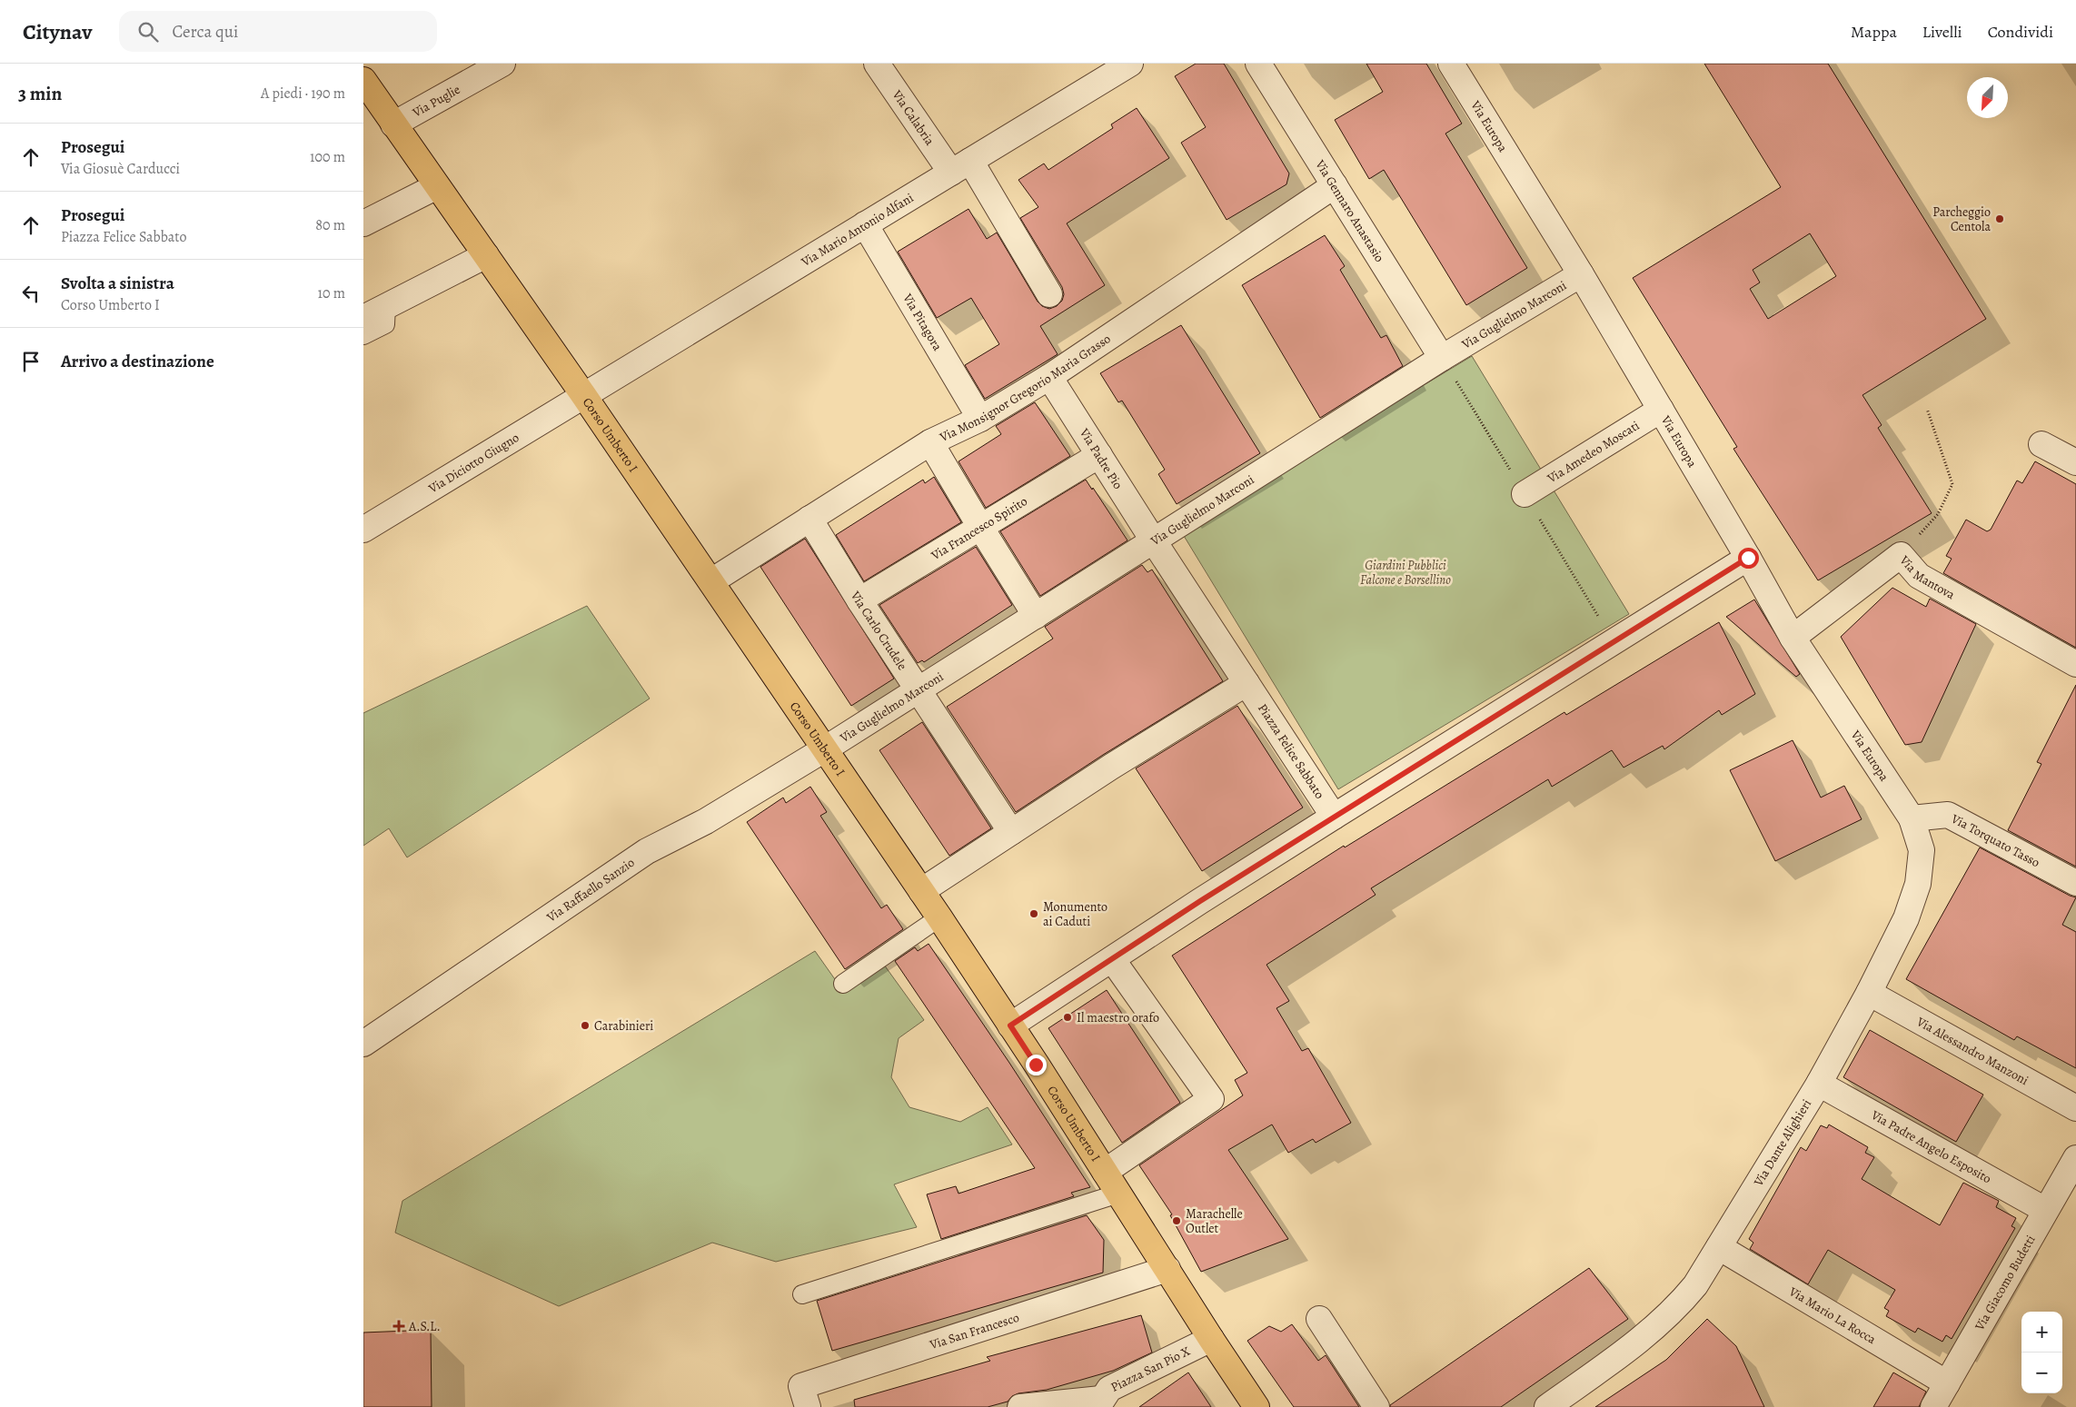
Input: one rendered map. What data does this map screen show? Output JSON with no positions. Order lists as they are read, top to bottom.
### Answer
{
  "streets": {
    "main road": ["Corso Umberto I"],
    "street": [
      "Via Puglie",
      "Via Calabria",
      "Via Europa",
      "Via Gennaro Anastasio",
      "Via Mario Antonio Alfani",
      "Via Guglielmo Marconi",
      "Via Pitagora",
      "Via Monsignor Gregorio Maria Grasso",
      "Via Amedeo Moscati",
      "Via Padre Pio",
      "Via Diciotto Giugno",
      "Via Francesco Spirito",
      "Via Mantova",
      "Via Carlo Crudele",
      "Piazza Felice Sabbato",
      "Via Torquato Tasso",
      "Via Raffaello Sanzio",
      "Via Alessandro Manzoni",
      "Via Dante Alighieri",
      "Via Padre Angelo Esposito",
      "Via Giacomo Budetti",
      "Via Mario La Rocca",
      "Via San Francesco",
      "Piazza San Pio X"
    ]
  },
  "crossings": [
    ["Via Puglie", "Corso Umberto I"],
    ["Via Calabria", "Via Mario Antonio Alfani"],
    ["Via Europa", "Via Guglielmo Marconi"],
    ["Via Europa", "Via Amedeo Moscati"],
    ["Via Europa", "Via Mantova"],
    ["Via Europa", "Via Torquato Tasso"],
    ["Via Europa", "Via Dante Alighieri"],
    ["Via Gennaro Anastasio", "Via Guglielmo Marconi"],
    ["Via Gennaro Anastasio", "Via Monsignor Gregorio Maria Grasso"],
    ["Via Mario Antonio Alfani", "Via Pitagora"],
    ["Via Mario Antonio Alfani", "Corso Umberto I"],
    ["Via Mario Antonio Alfani", "Via Diciotto Giugno"],
    ["Via Guglielmo Marconi", "Corso Umberto I"],
    ["Via Guglielmo Marconi", "Via Padre Pio"],
    ["Via Guglielmo Marconi", "Via Carlo Crudele"],
    ["Via Guglielmo Marconi", "Piazza Felice Sabbato"],
    ["Via Guglielmo Marconi", "Via Raffaello Sanzio"],
    ["Via Pitagora", "Via Monsignor Gregorio Maria Grasso"],
    ["Via Monsignor Gregorio Maria Grasso", "Corso Umberto I"],
    ["Via Monsignor Gregorio Maria Grasso", "Via Padre Pio"],
    ["Via Monsignor Gregorio Maria Grasso", "Via Carlo Crudele"],
    ["Corso Umberto I", "Via Diciotto Giugno"],
    ["Corso Umberto I", "Via Raffaello Sanzio"],
    ["Corso Umberto I", "Via San Francesco"],
    ["Corso Umberto I", "Piazza San Pio X"],
    ["Via Padre Pio", "Via Francesco Spirito"],
    ["Via Padre Pio", "Piazza Felice Sabbato"],
    ["Via Francesco Spirito", "Via Carlo Crudele"],
    ["Via Torquato Tasso", "Via Dante Alighieri"],
    ["Via Alessandro Manzoni", "Via Dante Alighieri"],
    ["Via Dante Alighieri", "Via Padre Angelo Esposito"],
    ["Via Dante Alighieri", "Via Mario La Rocca"],
    ["Via Padre Angelo Esposito", "Via Giacomo Budetti"],
    ["Via Giacomo Budetti", "Via Mario La Rocca"]
  ],
  "parks": ["Giardini Pubblici Falcone e Borsellino"],
  "places": {
    "other": [
      "Parcheggio Centola",
      "Monumento ai Caduti",
      "Il maestro orafo",
      "Carabinieri",
      "Marachelle Outlet"
    ],
    "health": ["A.S.L."]
  },
  "north": "bottom left",
  "page": {
    "header": "Citynav",
    "search": "Cerca qui",
    "nav": ["Mappa", "Livelli", "Condividi"],
    "heading": ["3 min", "A piedi · 190 m"],
    "list": [
      ["Prosegui", "Via Giosuè Carducci", "100 m"],
      ["Prosegui", "Piazza Felice Sabbato", "80 m"],
      ["Svolta a sinistra", "Corso Umberto I", "10 m"],
      "Arrivo a destinazione"
    ],
    "map_buttons": ["+", "−"]
  }
}
